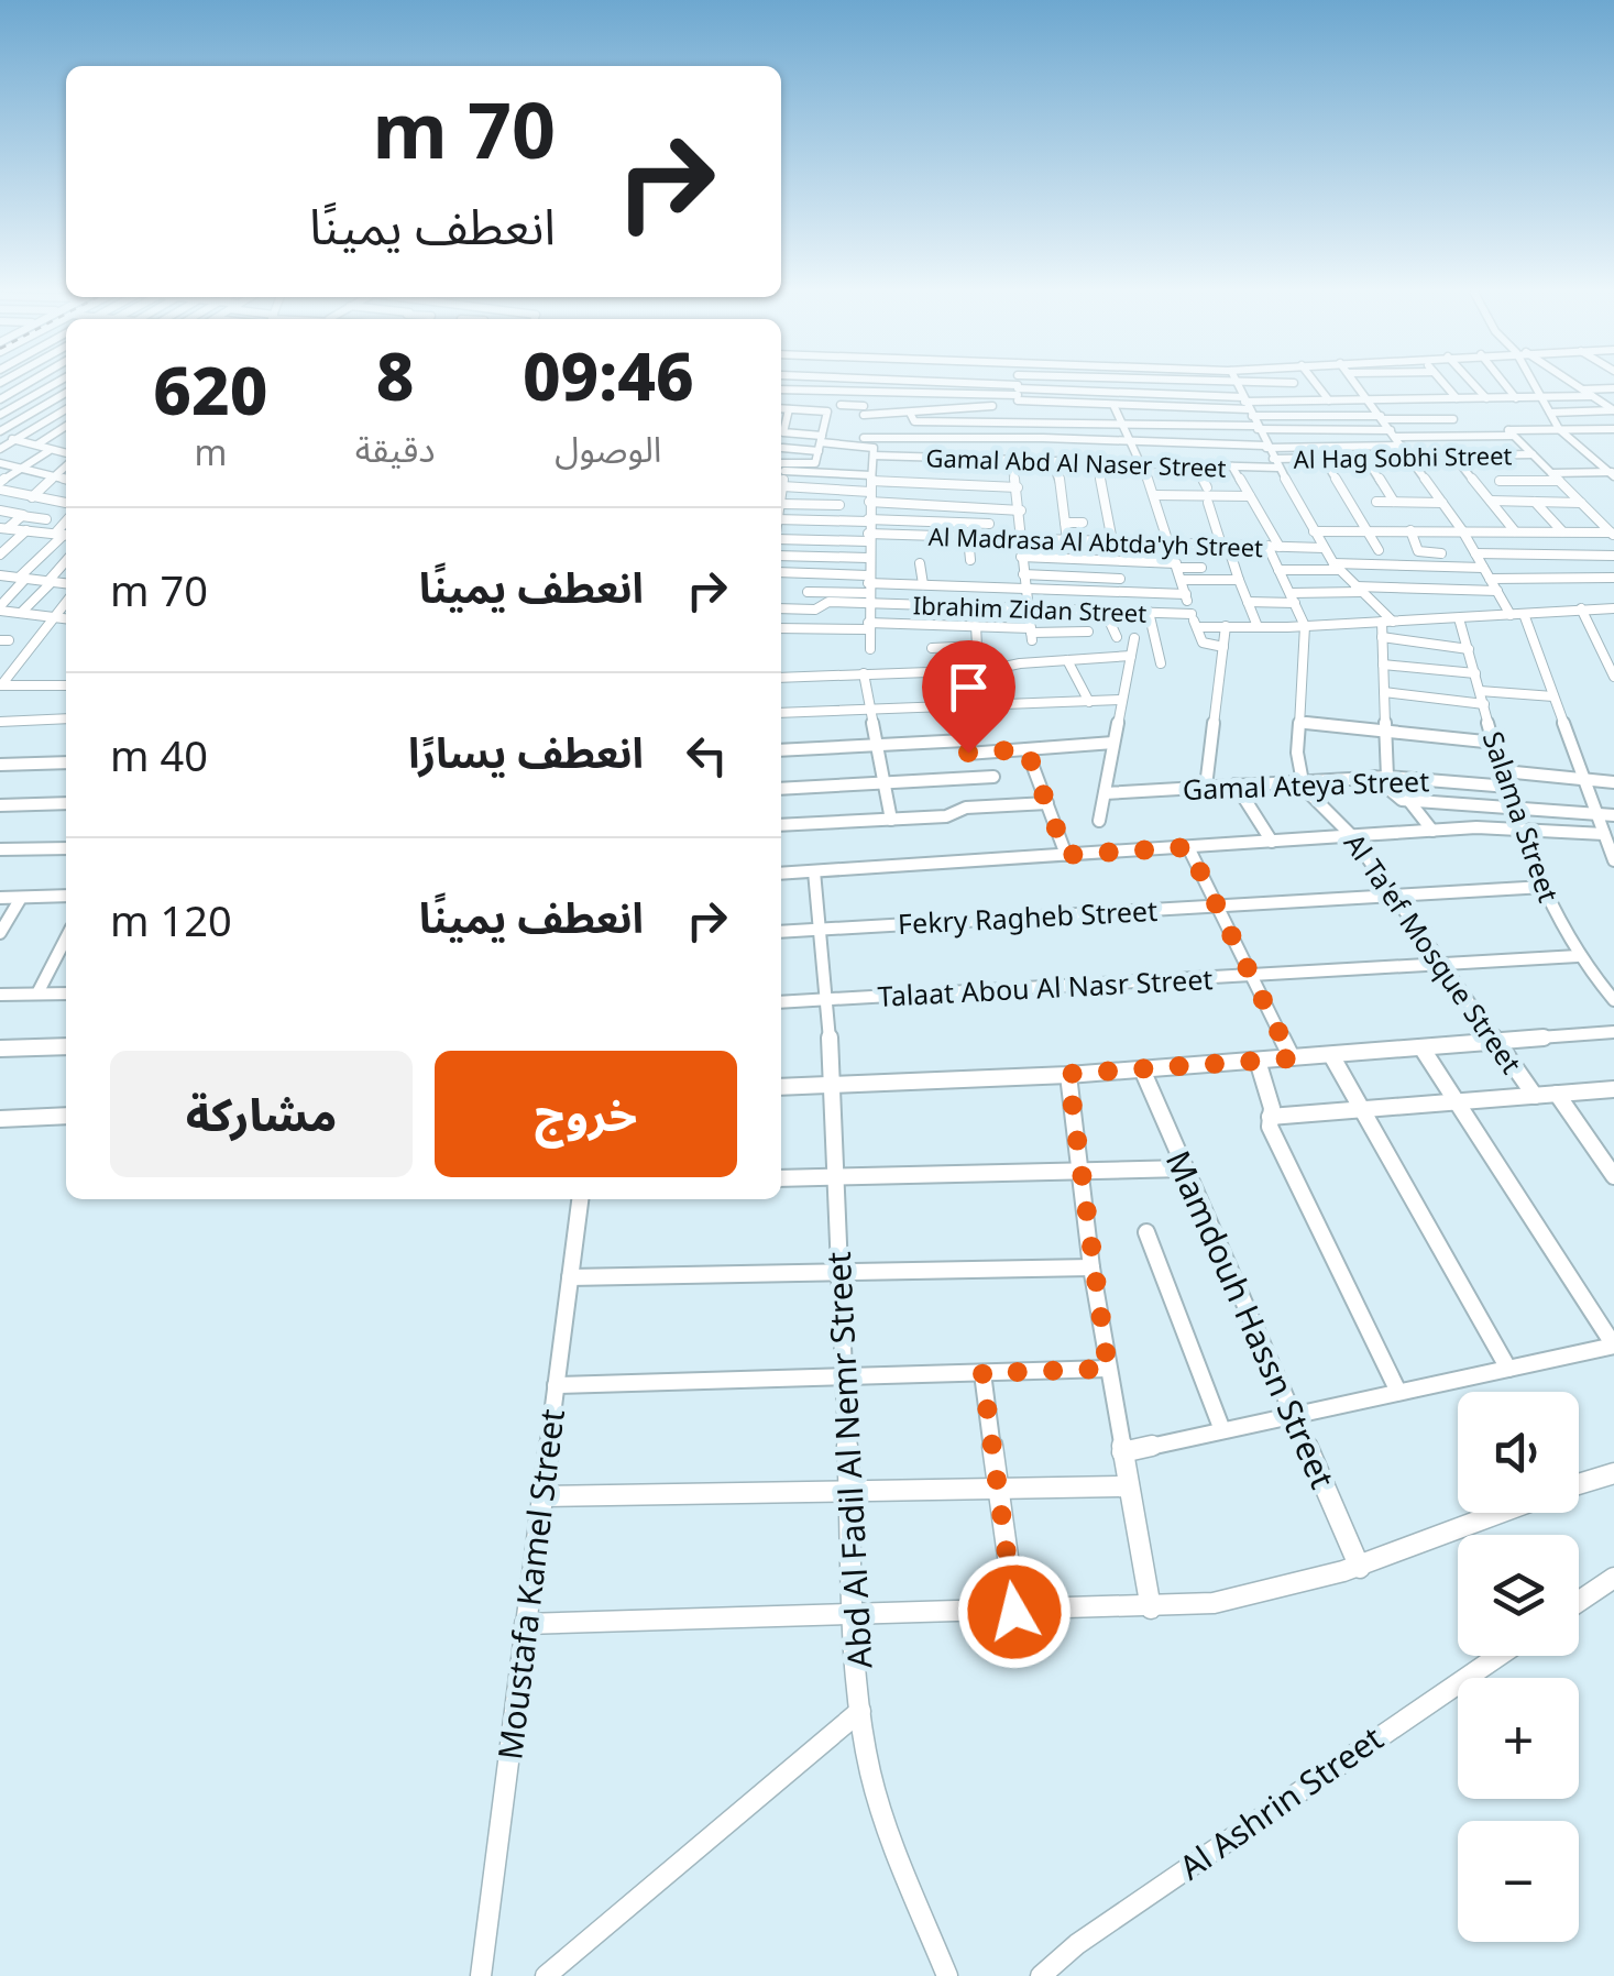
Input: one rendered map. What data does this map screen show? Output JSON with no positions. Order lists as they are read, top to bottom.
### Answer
{
  "streets": {
    "street": [
      "Al Hag Sobhi Street",
      "Gamal Abd Al Naser Street",
      "Al Madrasa Al Abtda'yh Street",
      "Ibrahim Zidan Street",
      "Gamal Ateya Street",
      "Salama Street",
      "Fekry Ragheb Street",
      "Al Ta'ef Mosque Street",
      "Talaat Abou Al Nasr Street",
      "Mamdouh Hassn Street",
      "Abd Al Fadil Al Nemr Street",
      "Moustafa Kamel Street",
      "Al Ashrin Street"
    ]
  },
  "crossings": [
    ["Al Hag Sobhi Street", "Gamal Abd Al Naser Street"],
    ["Gamal Ateya Street", "Salama Street"],
    ["Gamal Ateya Street", "Al Ta'ef Mosque Street"],
    ["Salama Street", "Fekry Ragheb Street"],
    ["Salama Street", "Talaat Abou Al Nasr Street"],
    ["Fekry Ragheb Street", "Al Ta'ef Mosque Street"],
    ["Fekry Ragheb Street", "Abd Al Fadil Al Nemr Street"],
    ["Al Ta'ef Mosque Street", "Talaat Abou Al Nasr Street"],
    ["Talaat Abou Al Nasr Street", "Abd Al Fadil Al Nemr Street"]
  ],
  "page": {
    "turn": ["70 m", "انعطف يمينًا"],
    "eta": [
      "09:46",
      "الوصول",
      "8",
      "دقيقة",
      "620",
      "m"
    ],
    "list": [
      {
        "name": "انعطف يمينًا",
        "value": "70 m"
      },
      {
        "name": "انعطف يسارًا",
        "value": "40 m"
      },
      {
        "name": "انعطف يمينًا",
        "value": "120 m"
      }
    ],
    "buttons": ["خروج", "مشاركة"],
    "map_buttons": ["+", "−"]
  }
}
